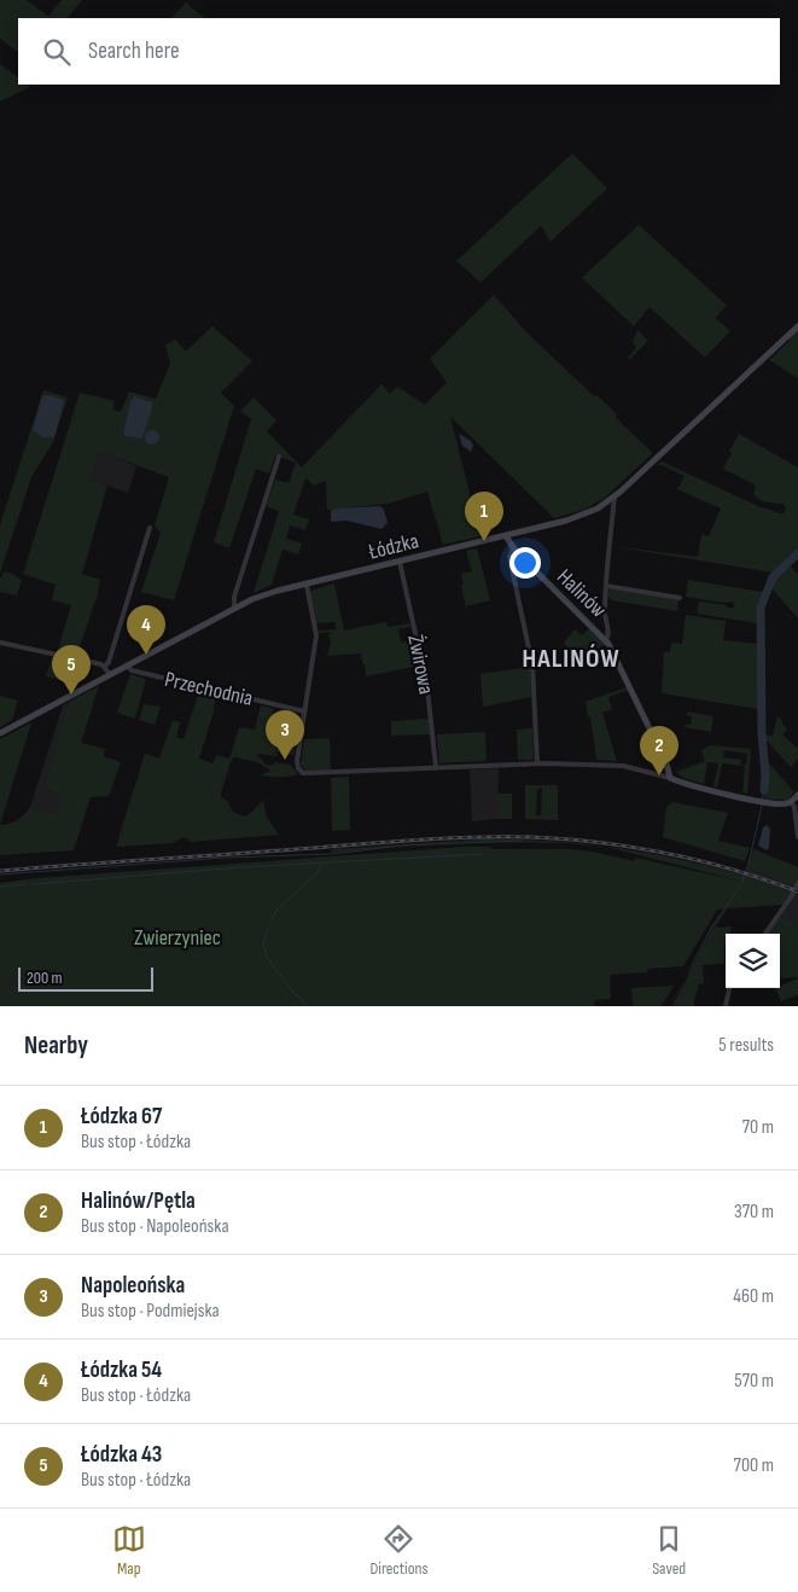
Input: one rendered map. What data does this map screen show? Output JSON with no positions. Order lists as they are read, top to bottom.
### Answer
{
  "streets": {
    "main road": ["Łódzka", "Halinów"],
    "street": ["Żwirowa", "Przechodnia"]
  },
  "crossings": [
    ["Łódzka", "Halinów"],
    ["Łódzka", "Żwirowa"],
    ["Łódzka", "Przechodnia"]
  ],
  "districts": ["HALINÓW"],
  "parks": ["Zwierzyniec"],
  "scale_bar": "200 m",
  "page": {
    "search": "Search here",
    "pins": [
      "1",
      "4",
      "5",
      "3",
      "2"
    ],
    "scale": "200 m",
    "heading": ["Nearby", "5 results"],
    "list": [
      {
        "mark": "1",
        "name": "Łódzka 67",
        "note": "Bus stop · Łódzka",
        "value": "70 m"
      },
      {
        "mark": "2",
        "name": "Halinów/Pętla",
        "note": "Bus stop · Napoleońska",
        "value": "370 m"
      },
      {
        "mark": "3",
        "name": "Napoleońska",
        "note": "Bus stop · Podmiejska",
        "value": "460 m"
      },
      {
        "mark": "4",
        "name": "Łódzka 54",
        "note": "Bus stop · Łódzka",
        "value": "570 m"
      },
      {
        "mark": "5",
        "name": "Łódzka 43",
        "note": "Bus stop · Łódzka",
        "value": "700 m"
      }
    ],
    "nav": ["Map", "Directions", "Saved"]
  }
}
